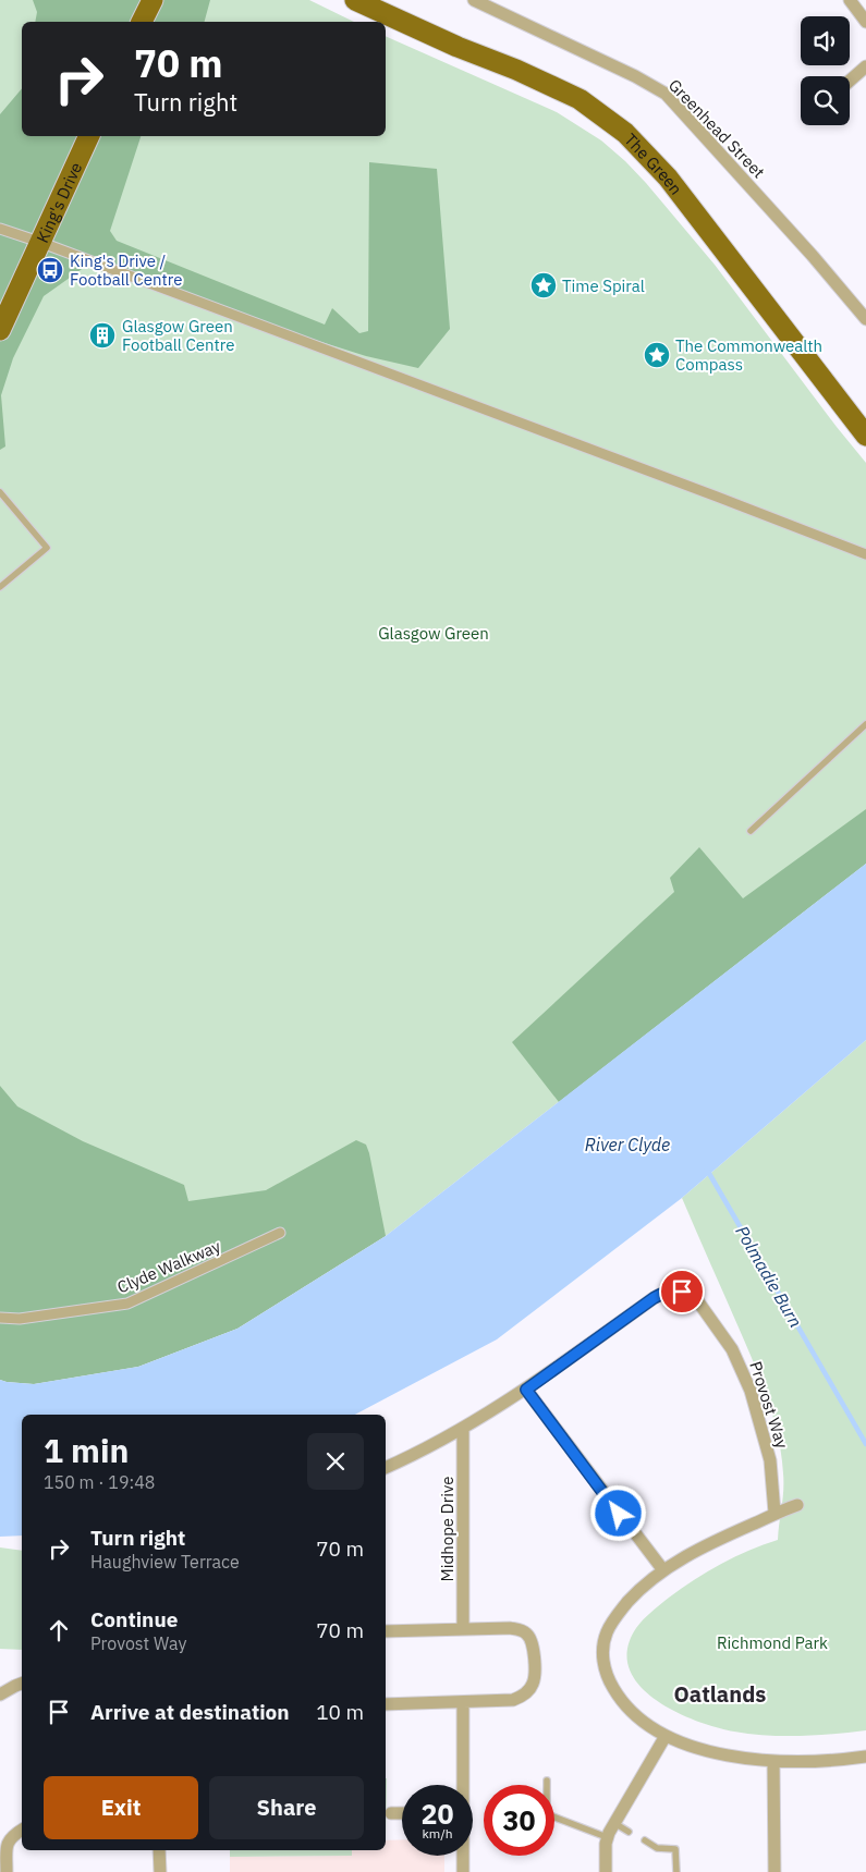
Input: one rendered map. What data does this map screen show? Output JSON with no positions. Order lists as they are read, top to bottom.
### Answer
{
  "streets": {
    "main road": ["The Green", "King's Drive"],
    "street": [
      "Greenhead Street",
      "Clyde Walkway",
      "Provost Way",
      "Midhope Drive"
    ]
  },
  "districts": ["Oatlands"],
  "water": ["River Clyde", "Polmadie Burn"],
  "parks": ["Glasgow Green", "Richmond Park"],
  "places": {
    "bus stop": ["King's Drive / Football Centre"],
    "place": ["Time Spiral", "The Commonwealth Compass"],
    "building": ["Glasgow Green Football Centre"]
  },
  "page": {
    "turn": ["70 m", "Turn right"],
    "heading": ["1 min", "150 m · 19:48"],
    "list": [
      {
        "name": "Turn right",
        "note": "Haughview Terrace",
        "value": "70 m"
      },
      {
        "name": "Continue",
        "note": "Provost Way",
        "value": "70 m"
      },
      {
        "name": "Arrive at destination",
        "value": "10 m"
      }
    ],
    "buttons": ["Exit", "Share"],
    "speed": "20 km/h",
    "limit": "30"
  }
}
